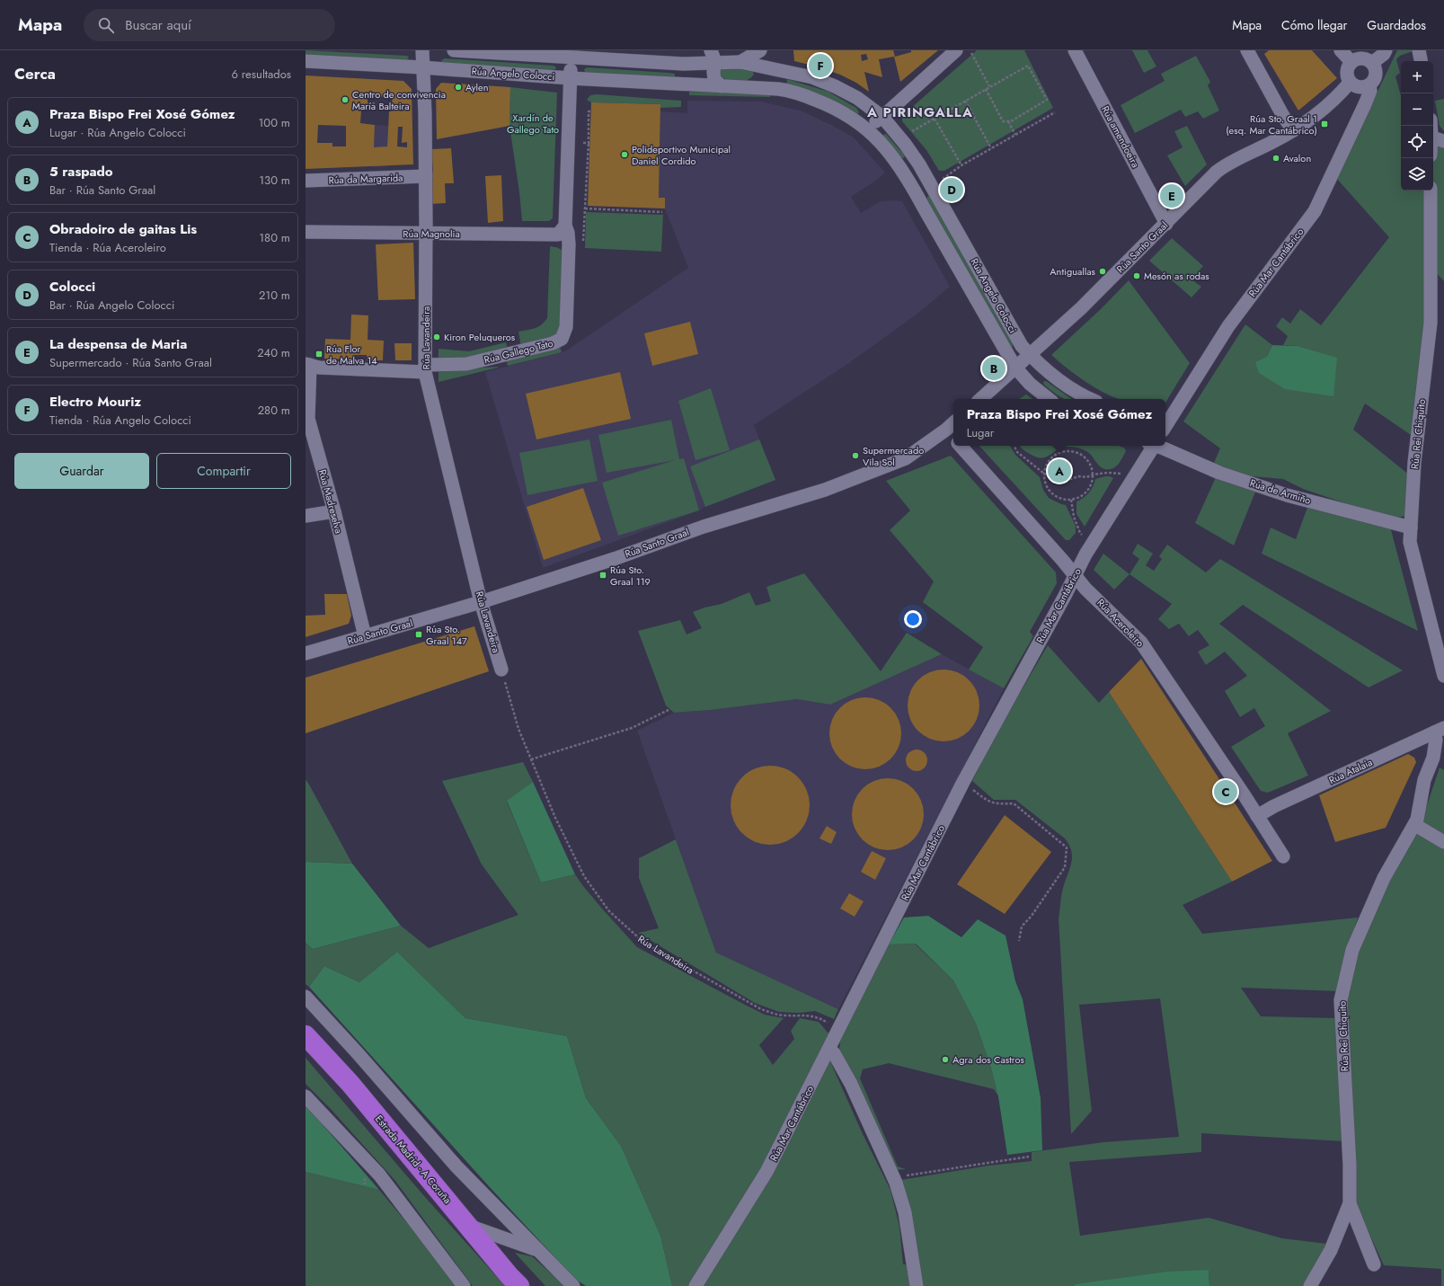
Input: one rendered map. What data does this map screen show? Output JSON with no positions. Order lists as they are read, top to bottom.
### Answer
{
  "streets": {
    "highway": ["Estrada Madrid - A Coruña"],
    "street": [
      "Rúa Angelo Colocci",
      "Rúa amendoeira",
      "Rúa da Margarida",
      "Rúa Magnolia",
      "Rúa Santo Graal",
      "Rúa Mar Cantábrico",
      "Rúa Lavandeira",
      "Rúa Gallego Tato",
      "Rúa Rei Chiquito",
      "Rúa de Armiño",
      "Rúa Madreselva",
      "Rúa Aceroleiro",
      "Rúa Atalaia"
    ]
  },
  "crossings": [
    ["Rúa Angelo Colocci", "Rúa Santo Graal"],
    ["Rúa Angelo Colocci", "Rúa Lavandeira"],
    ["Rúa Angelo Colocci", "Rúa Gallego Tato"],
    ["Rúa amendoeira", "Rúa Santo Graal"],
    ["Rúa da Margarida", "Rúa Lavandeira"],
    ["Rúa Magnolia", "Rúa Lavandeira"],
    ["Rúa Magnolia", "Rúa Gallego Tato"],
    ["Rúa Santo Graal", "Rúa Mar Cantábrico"],
    ["Rúa Santo Graal", "Rúa Lavandeira"],
    ["Rúa Santo Graal", "Rúa Madreselva"],
    ["Rúa Santo Graal", "Rúa Aceroleiro"],
    ["Rúa Mar Cantábrico", "Rúa Lavandeira"],
    ["Rúa Mar Cantábrico", "Rúa Aceroleiro"],
    ["Rúa Lavandeira", "Rúa Gallego Tato"],
    ["Rúa Rei Chiquito", "Rúa de Armiño"],
    ["Rúa Rei Chiquito", "Rúa Atalaia"],
    ["Rúa Aceroleiro", "Rúa Atalaia"]
  ],
  "districts": ["A PIRINGALLA"],
  "parks": ["Xardín de Gallego Tato"],
  "places": {
    "other": [
      "Aylen",
      "Centro de convivencia María Balteira",
      "Polideportivo Municipal Daniel Cordido",
      "Avalon",
      "Antiguallas",
      "Mesón as rodas",
      "Kiron Peluqueros",
      "Supermercado Vila Sol",
      "Agra dos Castros"
    ],
    "transit": [
      "Rúa Sto. Graal 1 (esq. Mar Cantábrico)",
      "Rúa Flor de Malva 14",
      "Rúa Sto. Graal 119",
      "Rúa Sto. Graal 147"
    ]
  },
  "page": {
    "header": "Mapa",
    "search": "Buscar aquí",
    "nav": ["Mapa", "Cómo llegar", "Guardados"],
    "heading": ["Cerca", "6 resultados"],
    "pins": [
      "F",
      "D",
      "E",
      "B",
      "A",
      "C"
    ],
    "map_buttons": ["+", "−"],
    "list": [
      {
        "mark": "A",
        "name": "Praza Bispo Frei Xosé Gómez",
        "note": "Lugar · Rúa Angelo Colocci",
        "value": "100 m"
      },
      {
        "mark": "B",
        "name": "5 raspado",
        "note": "Bar · Rúa Santo Graal",
        "value": "130 m"
      },
      {
        "mark": "C",
        "name": "Obradoiro de gaitas Lis",
        "note": "Tienda · Rúa Aceroleiro",
        "value": "180 m"
      },
      {
        "mark": "D",
        "name": "Colocci",
        "note": "Bar · Rúa Angelo Colocci",
        "value": "210 m"
      },
      {
        "mark": "E",
        "name": "La despensa de Maria",
        "note": "Supermercado · Rúa Santo Graal",
        "value": "240 m"
      },
      {
        "mark": "F",
        "name": "Electro Mouriz",
        "note": "Tienda · Rúa Angelo Colocci",
        "value": "280 m"
      }
    ],
    "popup": ["Praza Bispo Frei Xosé Gómez", "Lugar"],
    "buttons": ["Guardar", "Compartir"]
  }
}
